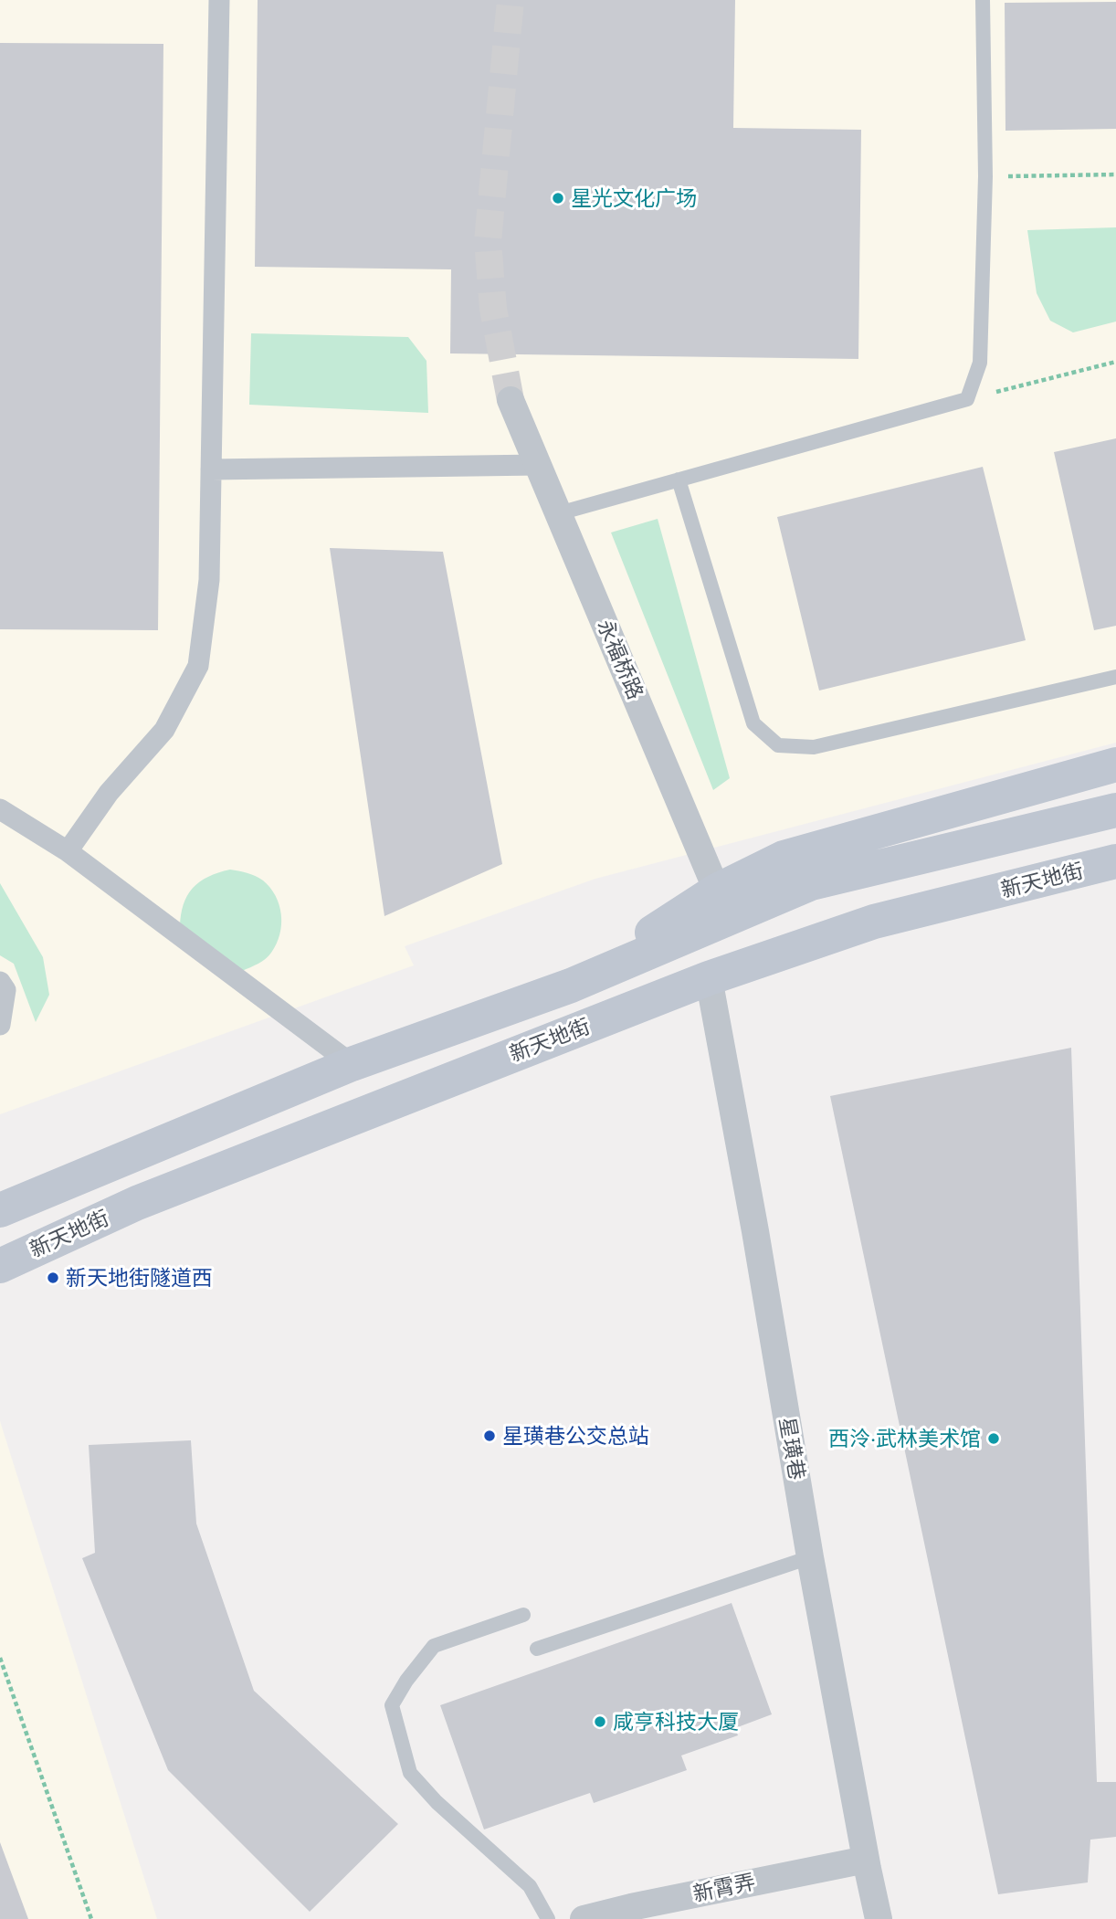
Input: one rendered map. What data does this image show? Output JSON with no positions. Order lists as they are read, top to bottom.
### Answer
{
  "streets": {
    "main road": ["新天地街"],
    "street": ["永福桥路", "星璜巷", "新霄弄"]
  },
  "crossings": [
    ["新天地街", "星璜巷"],
    ["星璜巷", "新霄弄"]
  ],
  "places": [
    "星光文化广场",
    "新天地街隧道西",
    "星璜巷公交总站",
    "西泠·武林美术馆",
    "咸亨科技大厦"
  ]
}
